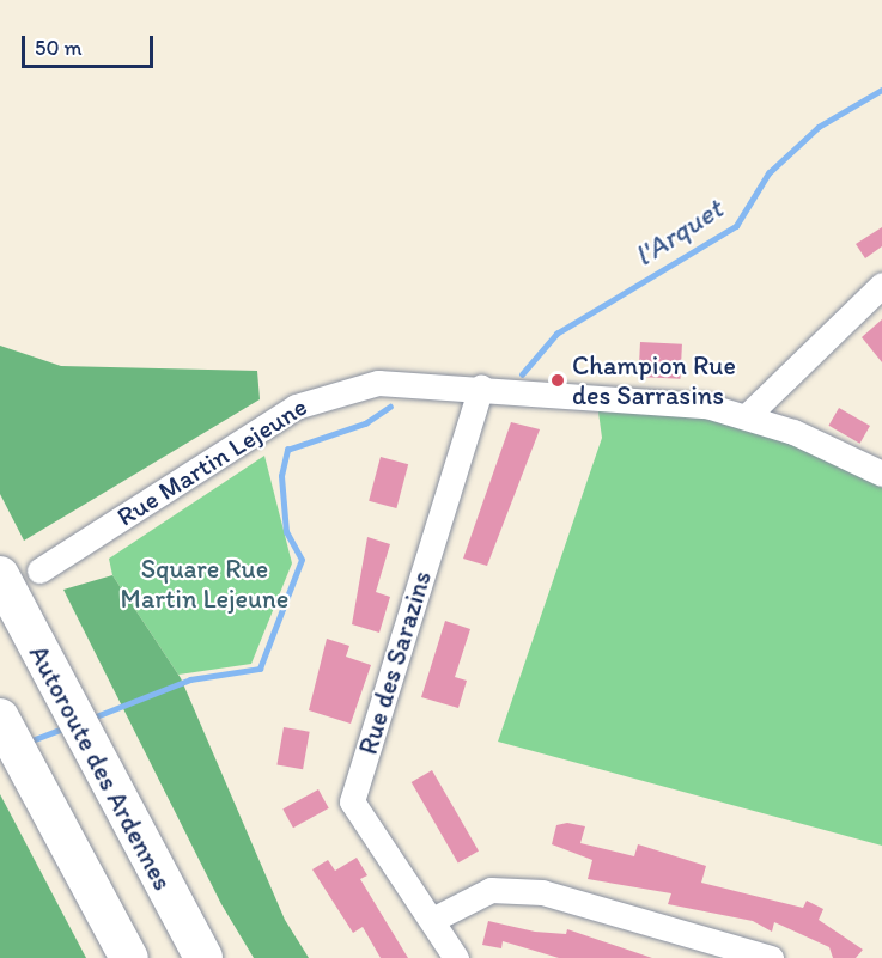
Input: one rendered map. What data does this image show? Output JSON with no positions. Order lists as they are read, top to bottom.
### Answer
{
  "streets": {
    "highway": ["Autoroute des Ardennes"],
    "street": ["Rue Martin Lejeune", "Rue des Sarazins"]
  },
  "crossings": [
    ["Rue Martin Lejeune", "Rue des Sarazins"]
  ],
  "water": ["l'Arquet"],
  "parks": ["Square Rue Martin Lejeune"],
  "places": ["Champion Rue des Sarrasins"],
  "scale_bar": "50 m"
}
